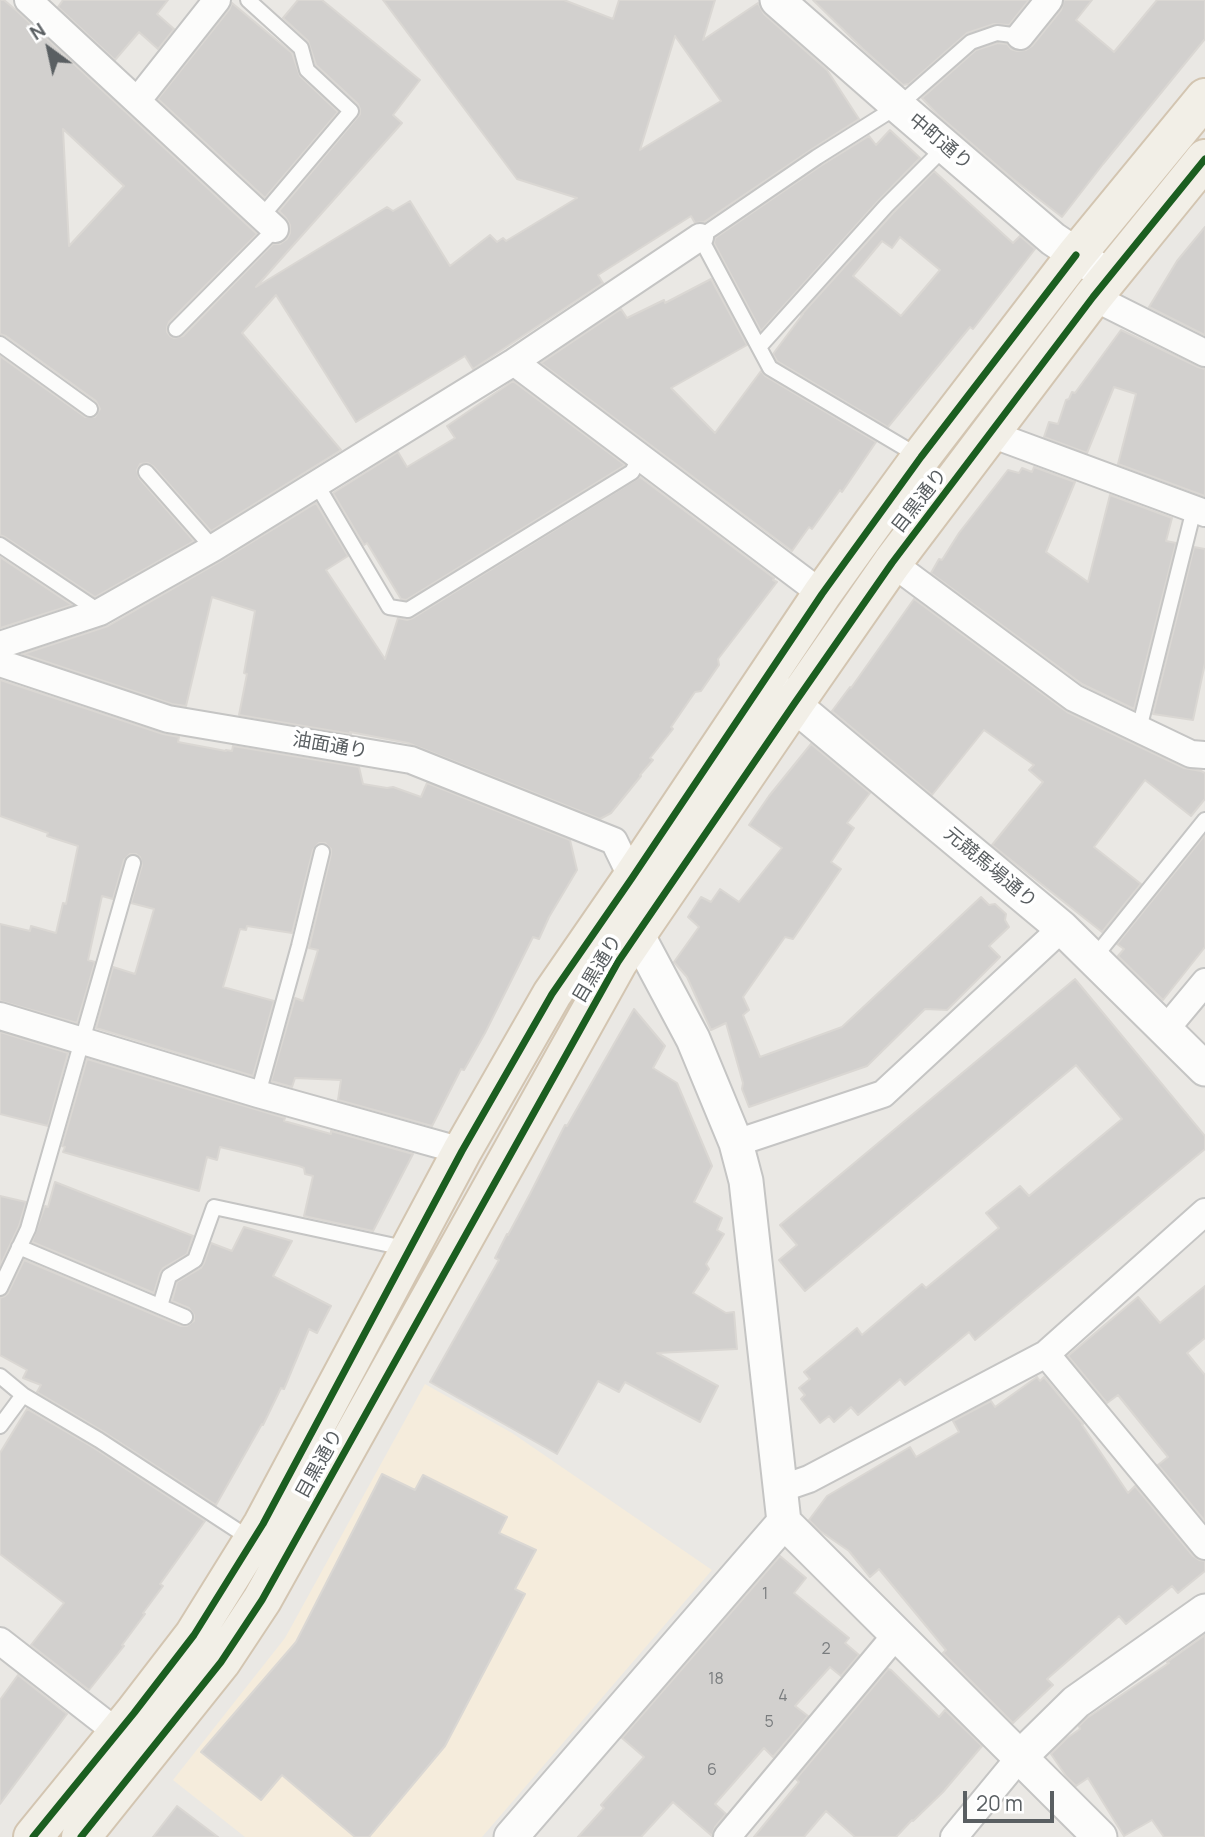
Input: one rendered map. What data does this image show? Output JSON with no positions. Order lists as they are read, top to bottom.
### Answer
{
  "streets": {
    "main road": ["目黒通り"],
    "street": ["中町通り", "油面通り", "元競馬場通り"]
  },
  "crossings": [
    ["中町通り", "目黒通り"],
    ["目黒通り", "油面通り"],
    ["目黒通り", "元競馬場通り"]
  ],
  "house_numbers": [
    "1",
    "2",
    "18",
    "4",
    "5",
    "6"
  ],
  "scale_bar": "20 m",
  "north": "top left"
}
